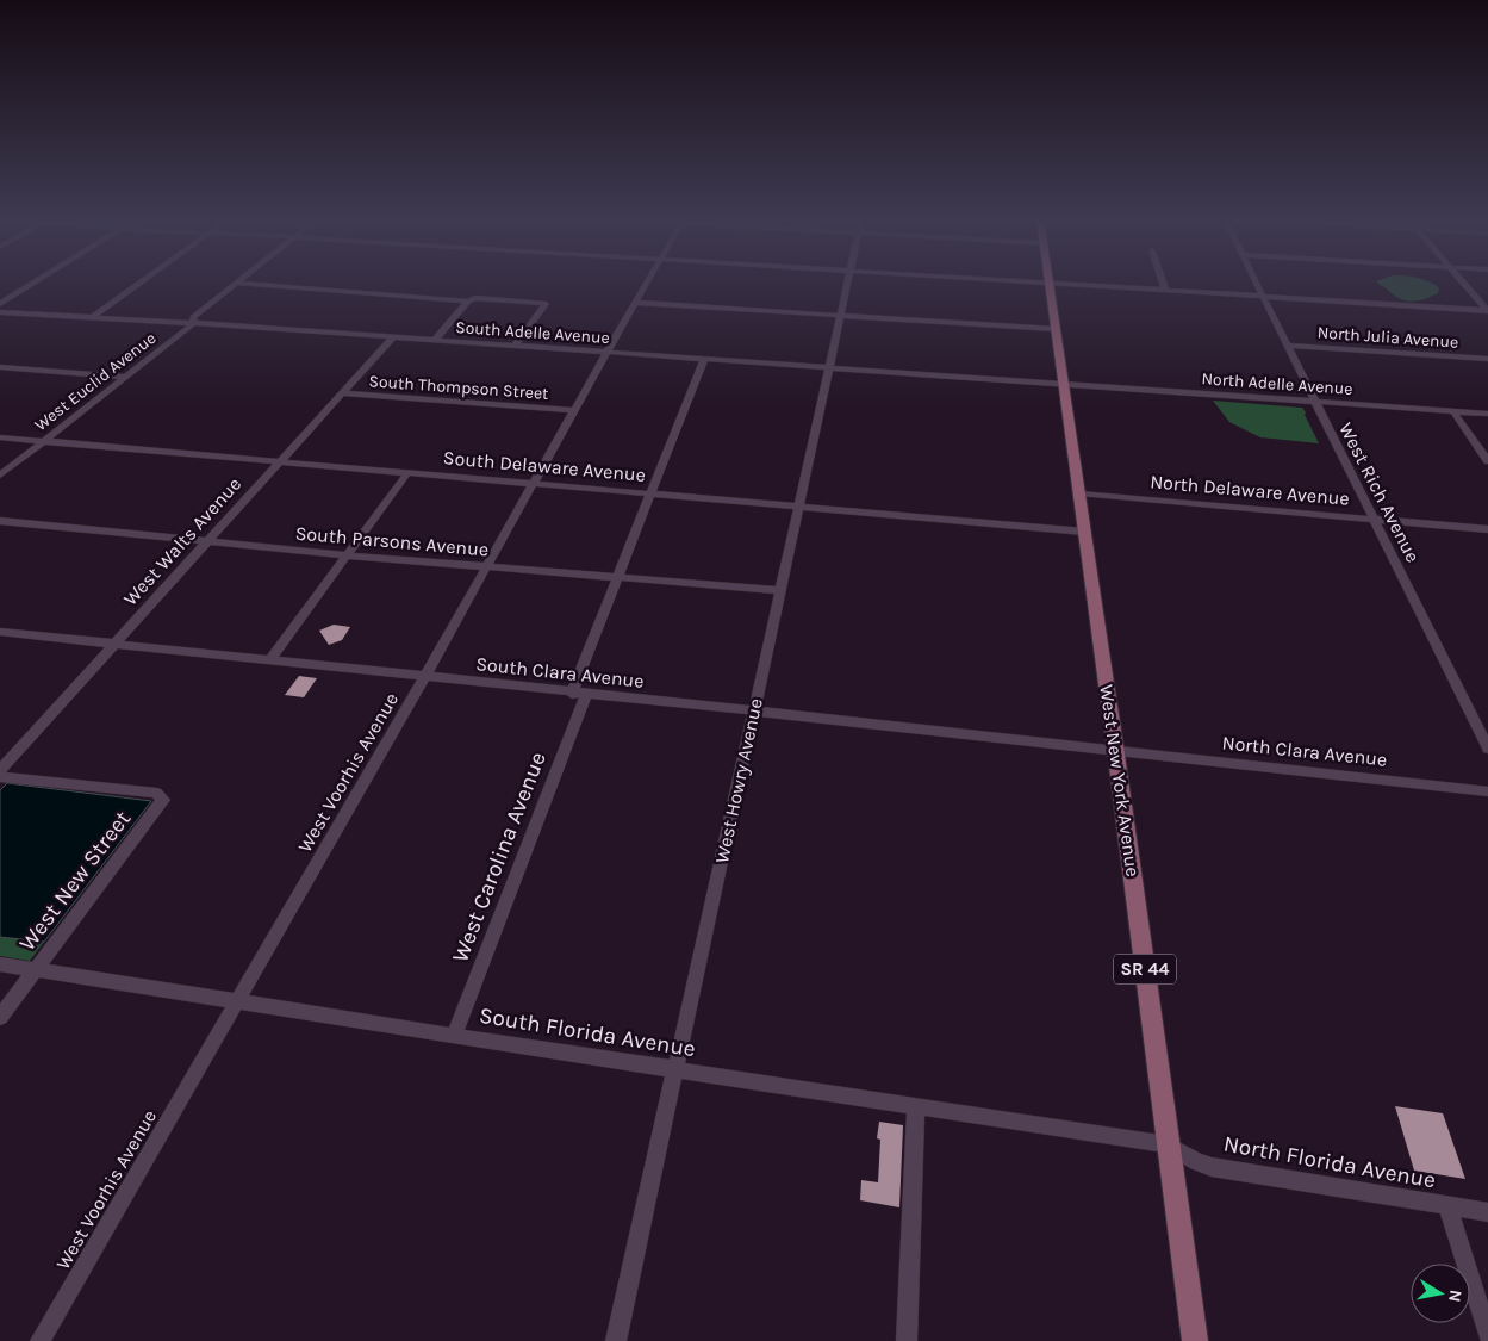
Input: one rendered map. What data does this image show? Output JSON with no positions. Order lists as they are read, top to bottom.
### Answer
{
  "streets": {
    "main road": ["West New York Avenue", "SR 44"],
    "street": [
      "South Adelle Avenue",
      "North Julia Avenue",
      "West Euclid Avenue",
      "North Adelle Avenue",
      "South Thompson Street",
      "South Delaware Avenue",
      "North Delaware Avenue",
      "West Rich Avenue",
      "West Walts Avenue",
      "South Parsons Avenue",
      "South Clara Avenue",
      "North Clara Avenue",
      "West Voorhis Avenue",
      "West Howry Avenue",
      "West Carolina Avenue",
      "West New Street",
      "South Florida Avenue",
      "North Florida Avenue"
    ]
  },
  "crossings": [
    ["South Adelle Avenue", "West Euclid Avenue"],
    ["South Adelle Avenue", "North Adelle Avenue"],
    ["South Adelle Avenue", "West Walts Avenue"],
    ["South Adelle Avenue", "West Voorhis Avenue"],
    ["South Adelle Avenue", "West Howry Avenue"],
    ["South Adelle Avenue", "West New York Avenue"],
    ["South Adelle Avenue", "West Carolina Avenue"],
    ["North Julia Avenue", "West Rich Avenue"],
    ["West Euclid Avenue", "South Delaware Avenue"],
    ["North Adelle Avenue", "West Rich Avenue"],
    ["North Adelle Avenue", "West New York Avenue"],
    ["South Thompson Street", "West Walts Avenue"],
    ["South Thompson Street", "West Voorhis Avenue"],
    ["South Delaware Avenue", "West Walts Avenue"],
    ["South Delaware Avenue", "West Voorhis Avenue"],
    ["South Delaware Avenue", "West Howry Avenue"],
    ["South Delaware Avenue", "West New York Avenue"],
    ["South Delaware Avenue", "West Carolina Avenue"],
    ["North Delaware Avenue", "West Rich Avenue"],
    ["North Delaware Avenue", "West New York Avenue"],
    ["West Walts Avenue", "South Parsons Avenue"],
    ["West Walts Avenue", "South Clara Avenue"],
    ["South Parsons Avenue", "West Voorhis Avenue"],
    ["South Parsons Avenue", "West Howry Avenue"],
    ["South Parsons Avenue", "West Carolina Avenue"],
    ["South Clara Avenue", "North Clara Avenue"],
    ["South Clara Avenue", "West Voorhis Avenue"],
    ["South Clara Avenue", "West Howry Avenue"],
    ["South Clara Avenue", "West New York Avenue"],
    ["South Clara Avenue", "West Carolina Avenue"],
    ["North Clara Avenue", "West New York Avenue"],
    ["West Voorhis Avenue", "South Florida Avenue"],
    ["West Howry Avenue", "South Florida Avenue"],
    ["West New York Avenue", "South Florida Avenue"],
    ["West New York Avenue", "North Florida Avenue"],
    ["West Carolina Avenue", "South Florida Avenue"],
    ["West New Street", "South Florida Avenue"],
    ["South Florida Avenue", "North Florida Avenue"]
  ],
  "north": "right"
}
